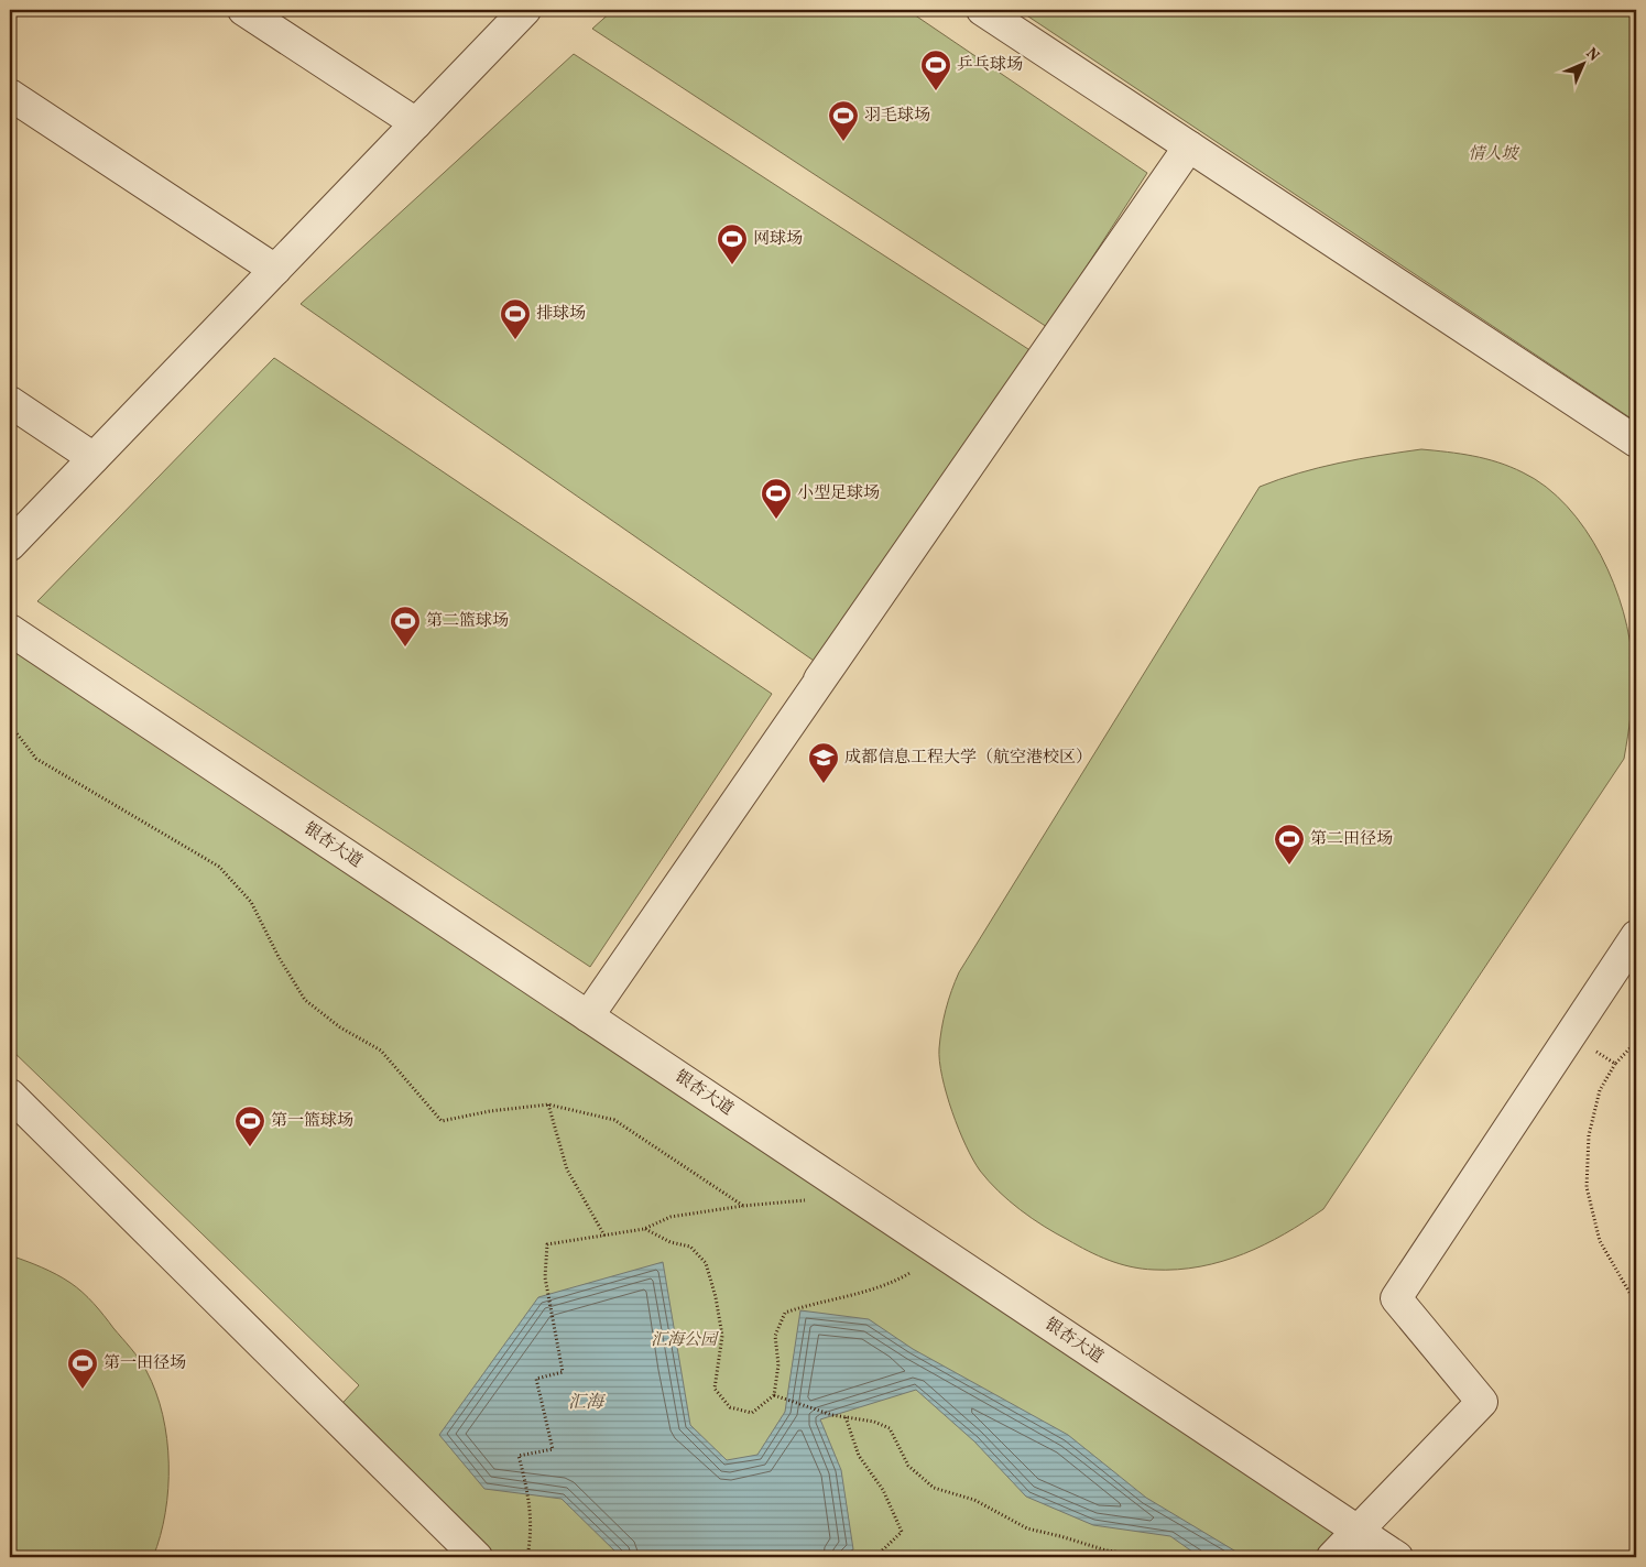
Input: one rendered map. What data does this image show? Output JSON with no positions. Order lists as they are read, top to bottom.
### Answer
{
  "streets": {
    "street": ["银杏大道"]
  },
  "water": ["汇海"],
  "parks": ["情人坡", "汇海公园"],
  "places": {
    "sports": [
      "乒乓球场",
      "羽毛球场",
      "网球场",
      "排球场",
      "小型足球场",
      "第二篮球场",
      "第二田径场",
      "第一篮球场",
      "第一田径场"
    ],
    "school or university": ["成都信息工程大学（航空港校区）"]
  },
  "north": "top right"
}
